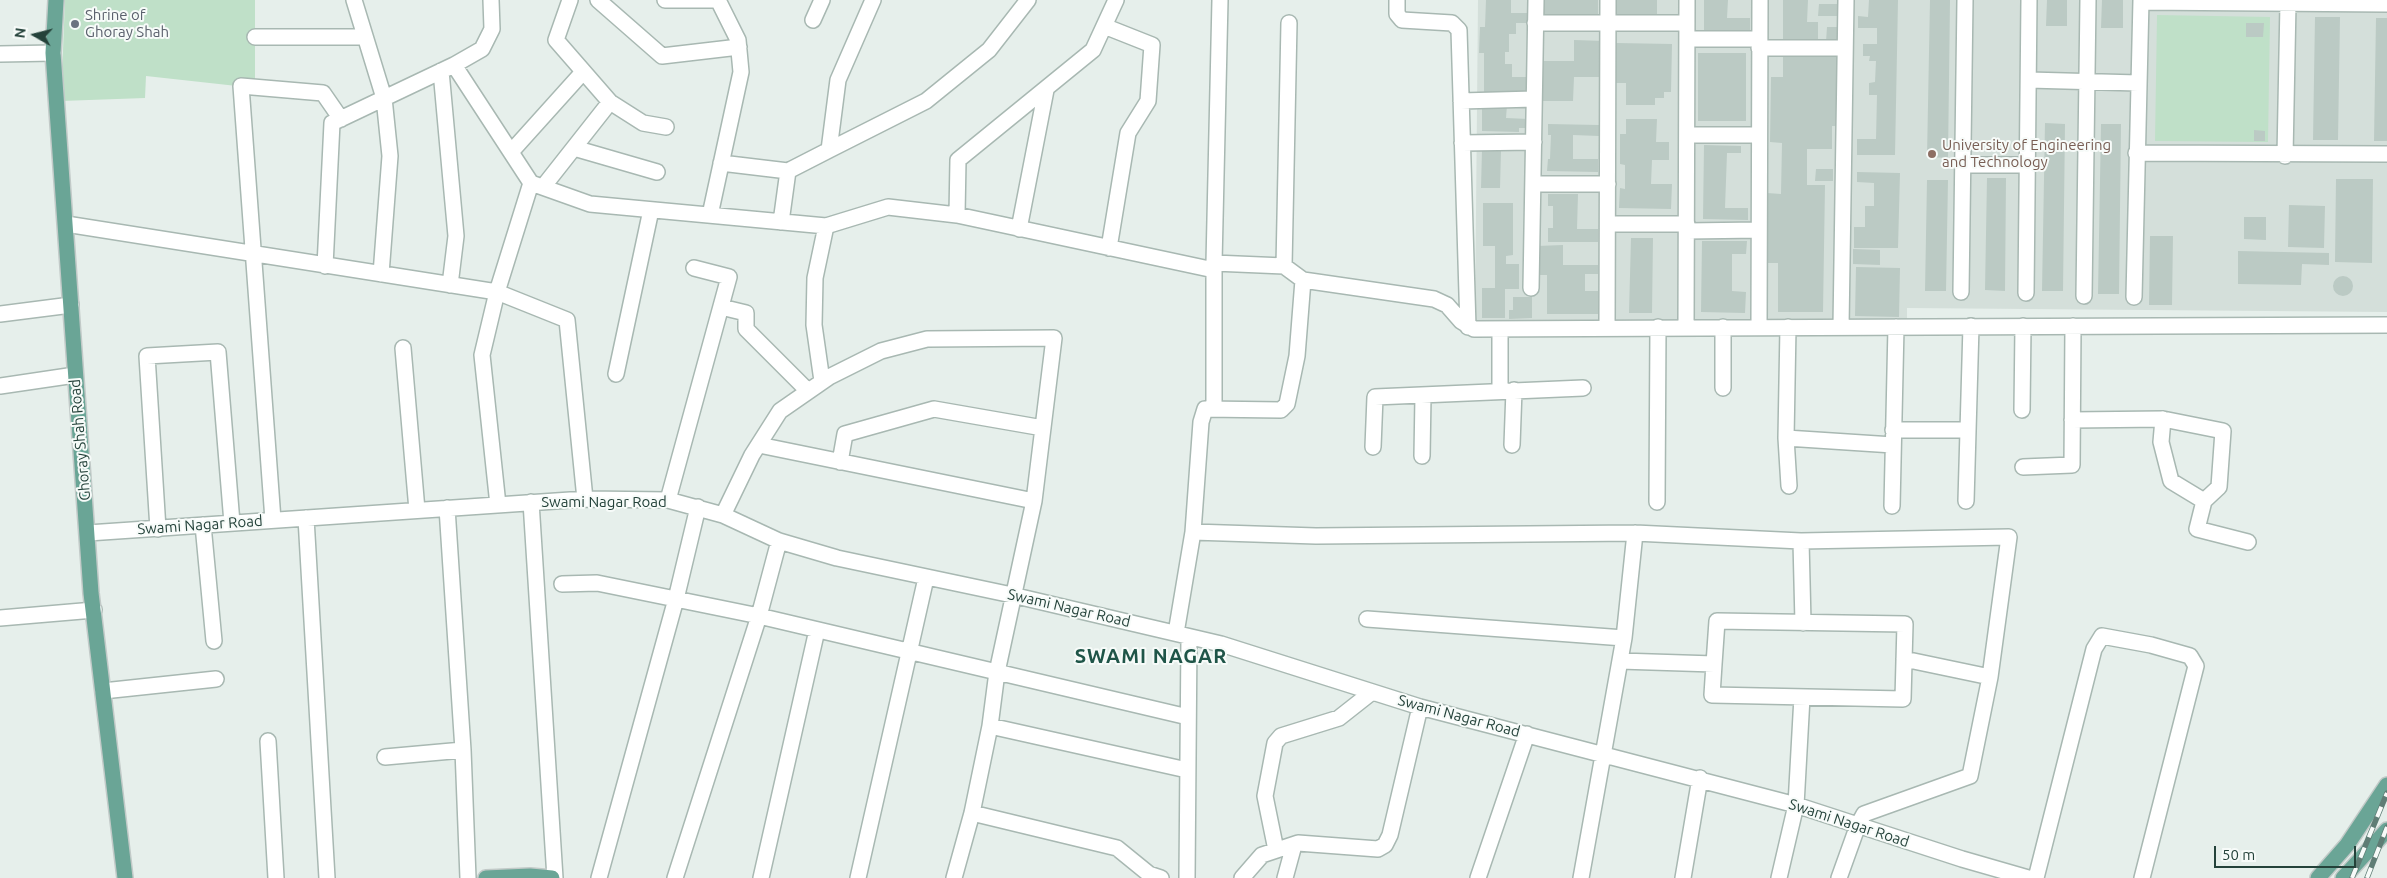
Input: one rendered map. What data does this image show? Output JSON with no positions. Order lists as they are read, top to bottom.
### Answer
{
  "streets": {
    "main road": ["Ghoray Shah Road"],
    "street": ["Swami Nagar Road"]
  },
  "crossings": [
    ["Ghoray Shah Road", "Swami Nagar Road"]
  ],
  "districts": ["SWAMI NAGAR"],
  "places": ["Shrine of Ghoray Shah", "University of Engineering and Technology"],
  "scale_bar": "50 m",
  "north": "left"
}
